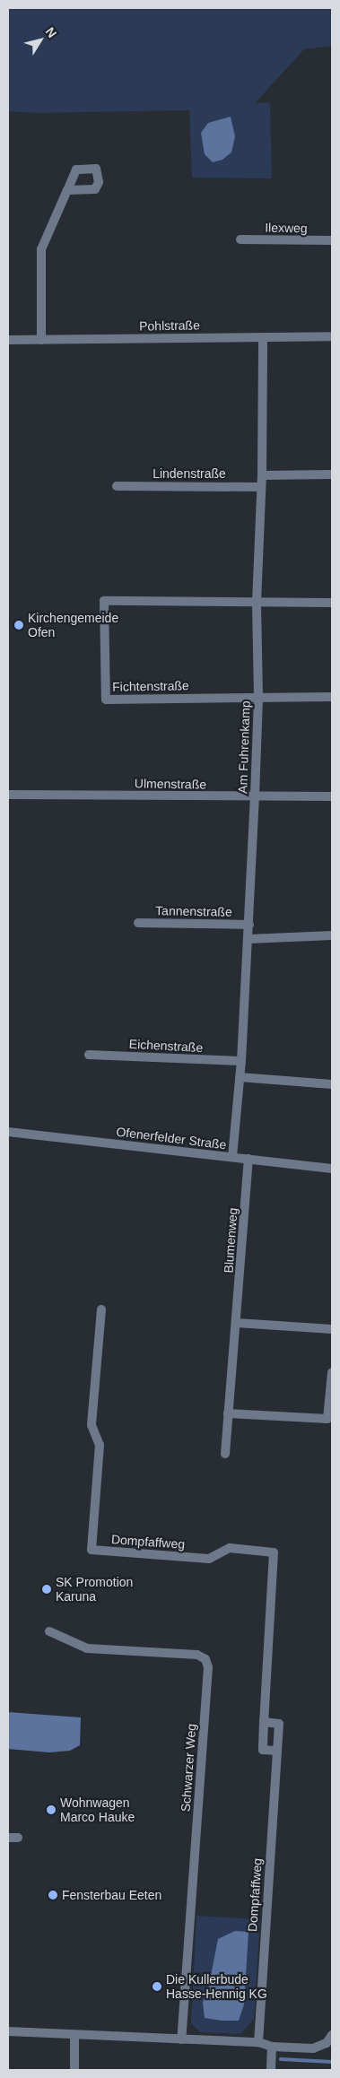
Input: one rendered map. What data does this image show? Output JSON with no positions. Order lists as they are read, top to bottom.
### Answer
{
  "streets": {
    "street": [
      "Ilexweg",
      "Pohlstraße",
      "Lindenstraße",
      "Fichtenstraße",
      "Am Fuhrenkamp",
      "Ulmenstraße",
      "Tannenstraße",
      "Eichenstraße",
      "Ofenerfelder Straße",
      "Blumenweg",
      "Dompfaffweg",
      "Schwarzer Weg"
    ]
  },
  "crossings": [
    ["Pohlstraße", "Am Fuhrenkamp"],
    ["Lindenstraße", "Am Fuhrenkamp"],
    ["Fichtenstraße", "Am Fuhrenkamp"],
    ["Am Fuhrenkamp", "Ulmenstraße"],
    ["Am Fuhrenkamp", "Tannenstraße"],
    ["Am Fuhrenkamp", "Eichenstraße"],
    ["Am Fuhrenkamp", "Ofenerfelder Straße"],
    ["Ofenerfelder Straße", "Blumenweg"]
  ],
  "places": [
    "Kirchengemeide Ofen",
    "SK Promotion Karuna",
    "Wohnwagen Marco Hauke",
    "Fensterbau Eeten",
    "Die Kullerbude Hasse-Hennig KG"
  ],
  "north": "top right"
}
